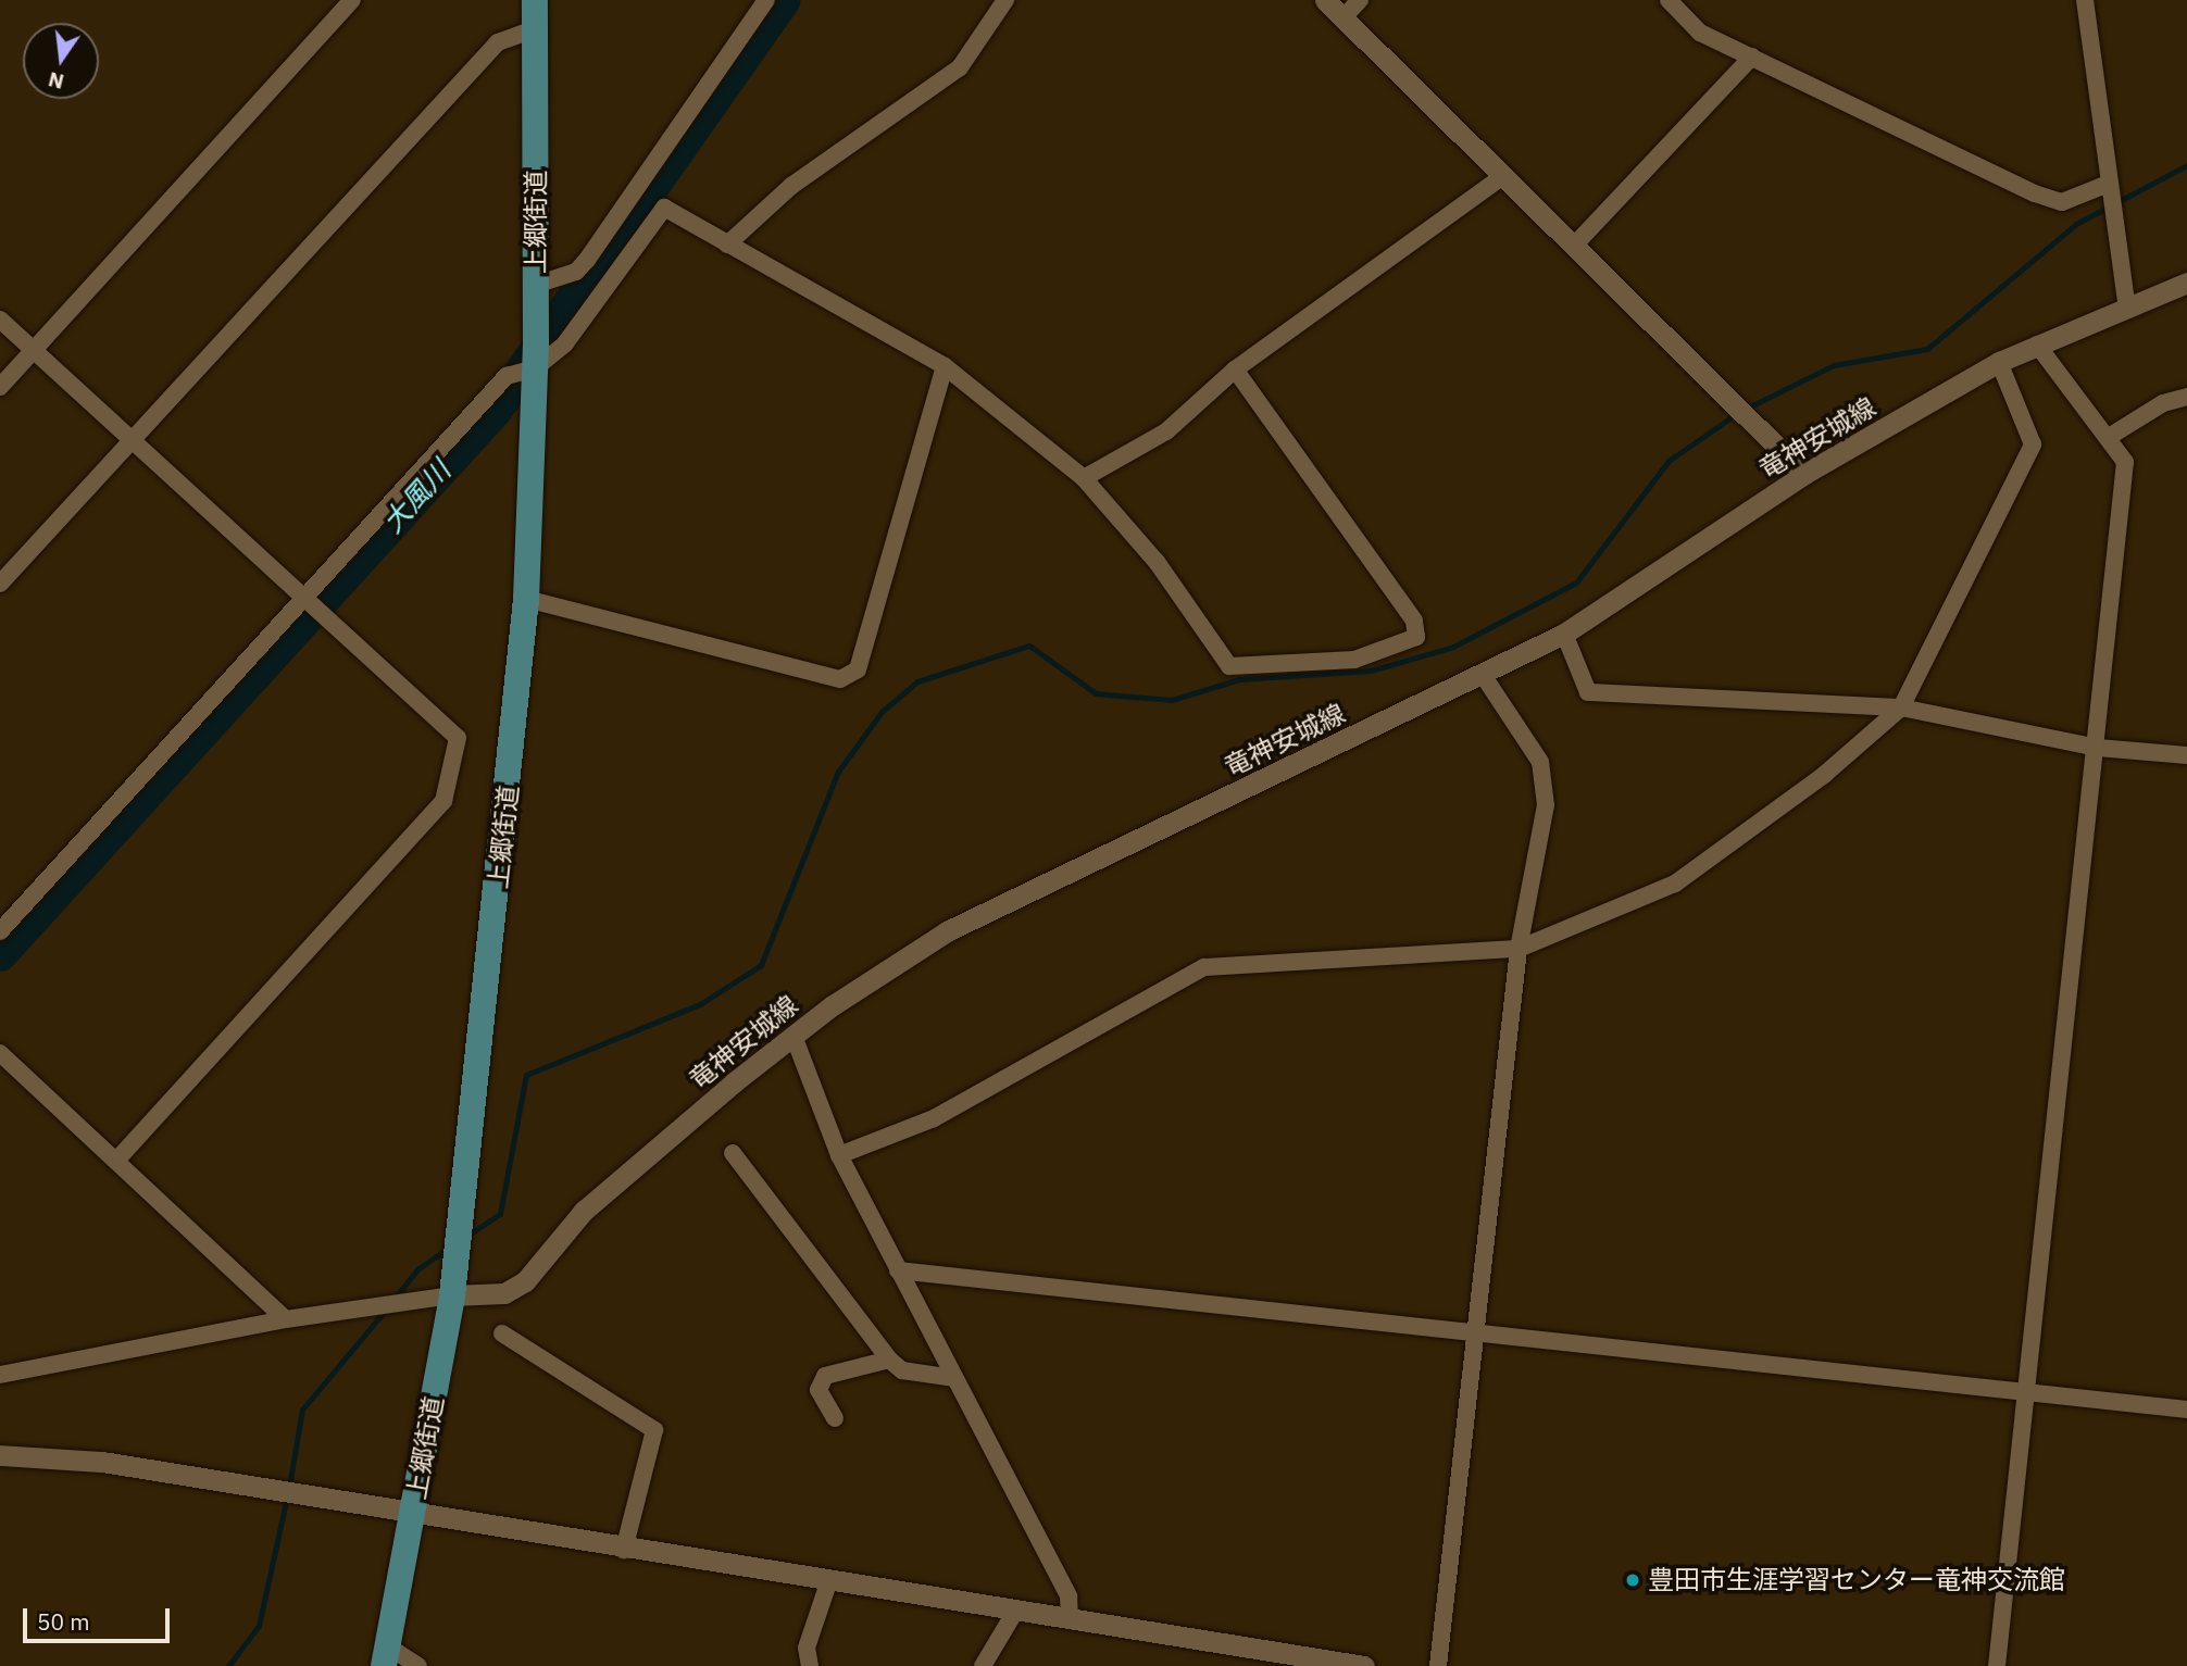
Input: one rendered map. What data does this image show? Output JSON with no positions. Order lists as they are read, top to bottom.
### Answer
{
  "streets": {
    "main road": ["上郷街道"],
    "street": ["竜神安城線"]
  },
  "crossings": [
    ["上郷街道", "竜神安城線"]
  ],
  "water": ["大風川"],
  "places": ["豊田市生涯学習センター竜神交流館"],
  "scale_bar": "50 m",
  "north": "bottom"
}
